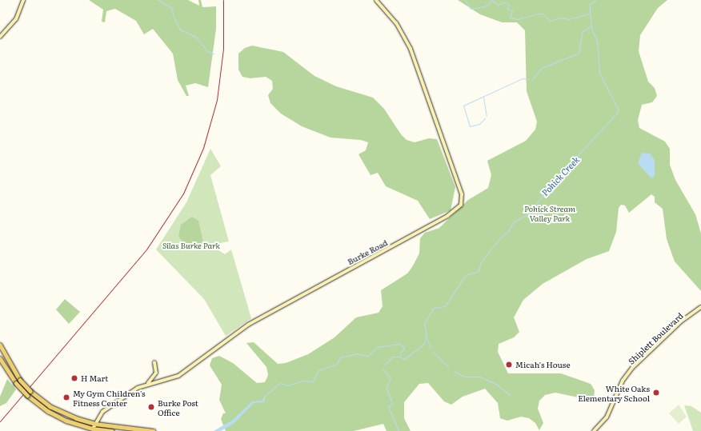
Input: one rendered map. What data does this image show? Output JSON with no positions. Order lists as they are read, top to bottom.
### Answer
{
  "streets": {
    "street": ["Burke Road", "Shiplett Boulevard"]
  },
  "water": ["Pohick Creek"],
  "parks": ["Pohick Stream Valley Park", "Silas Burke Park"],
  "places": [
    "Micah's House",
    "H Mart",
    "White Oaks Elementary School",
    "My Gym Children's Fitness Center",
    "Burke Post Office"
  ]
}
